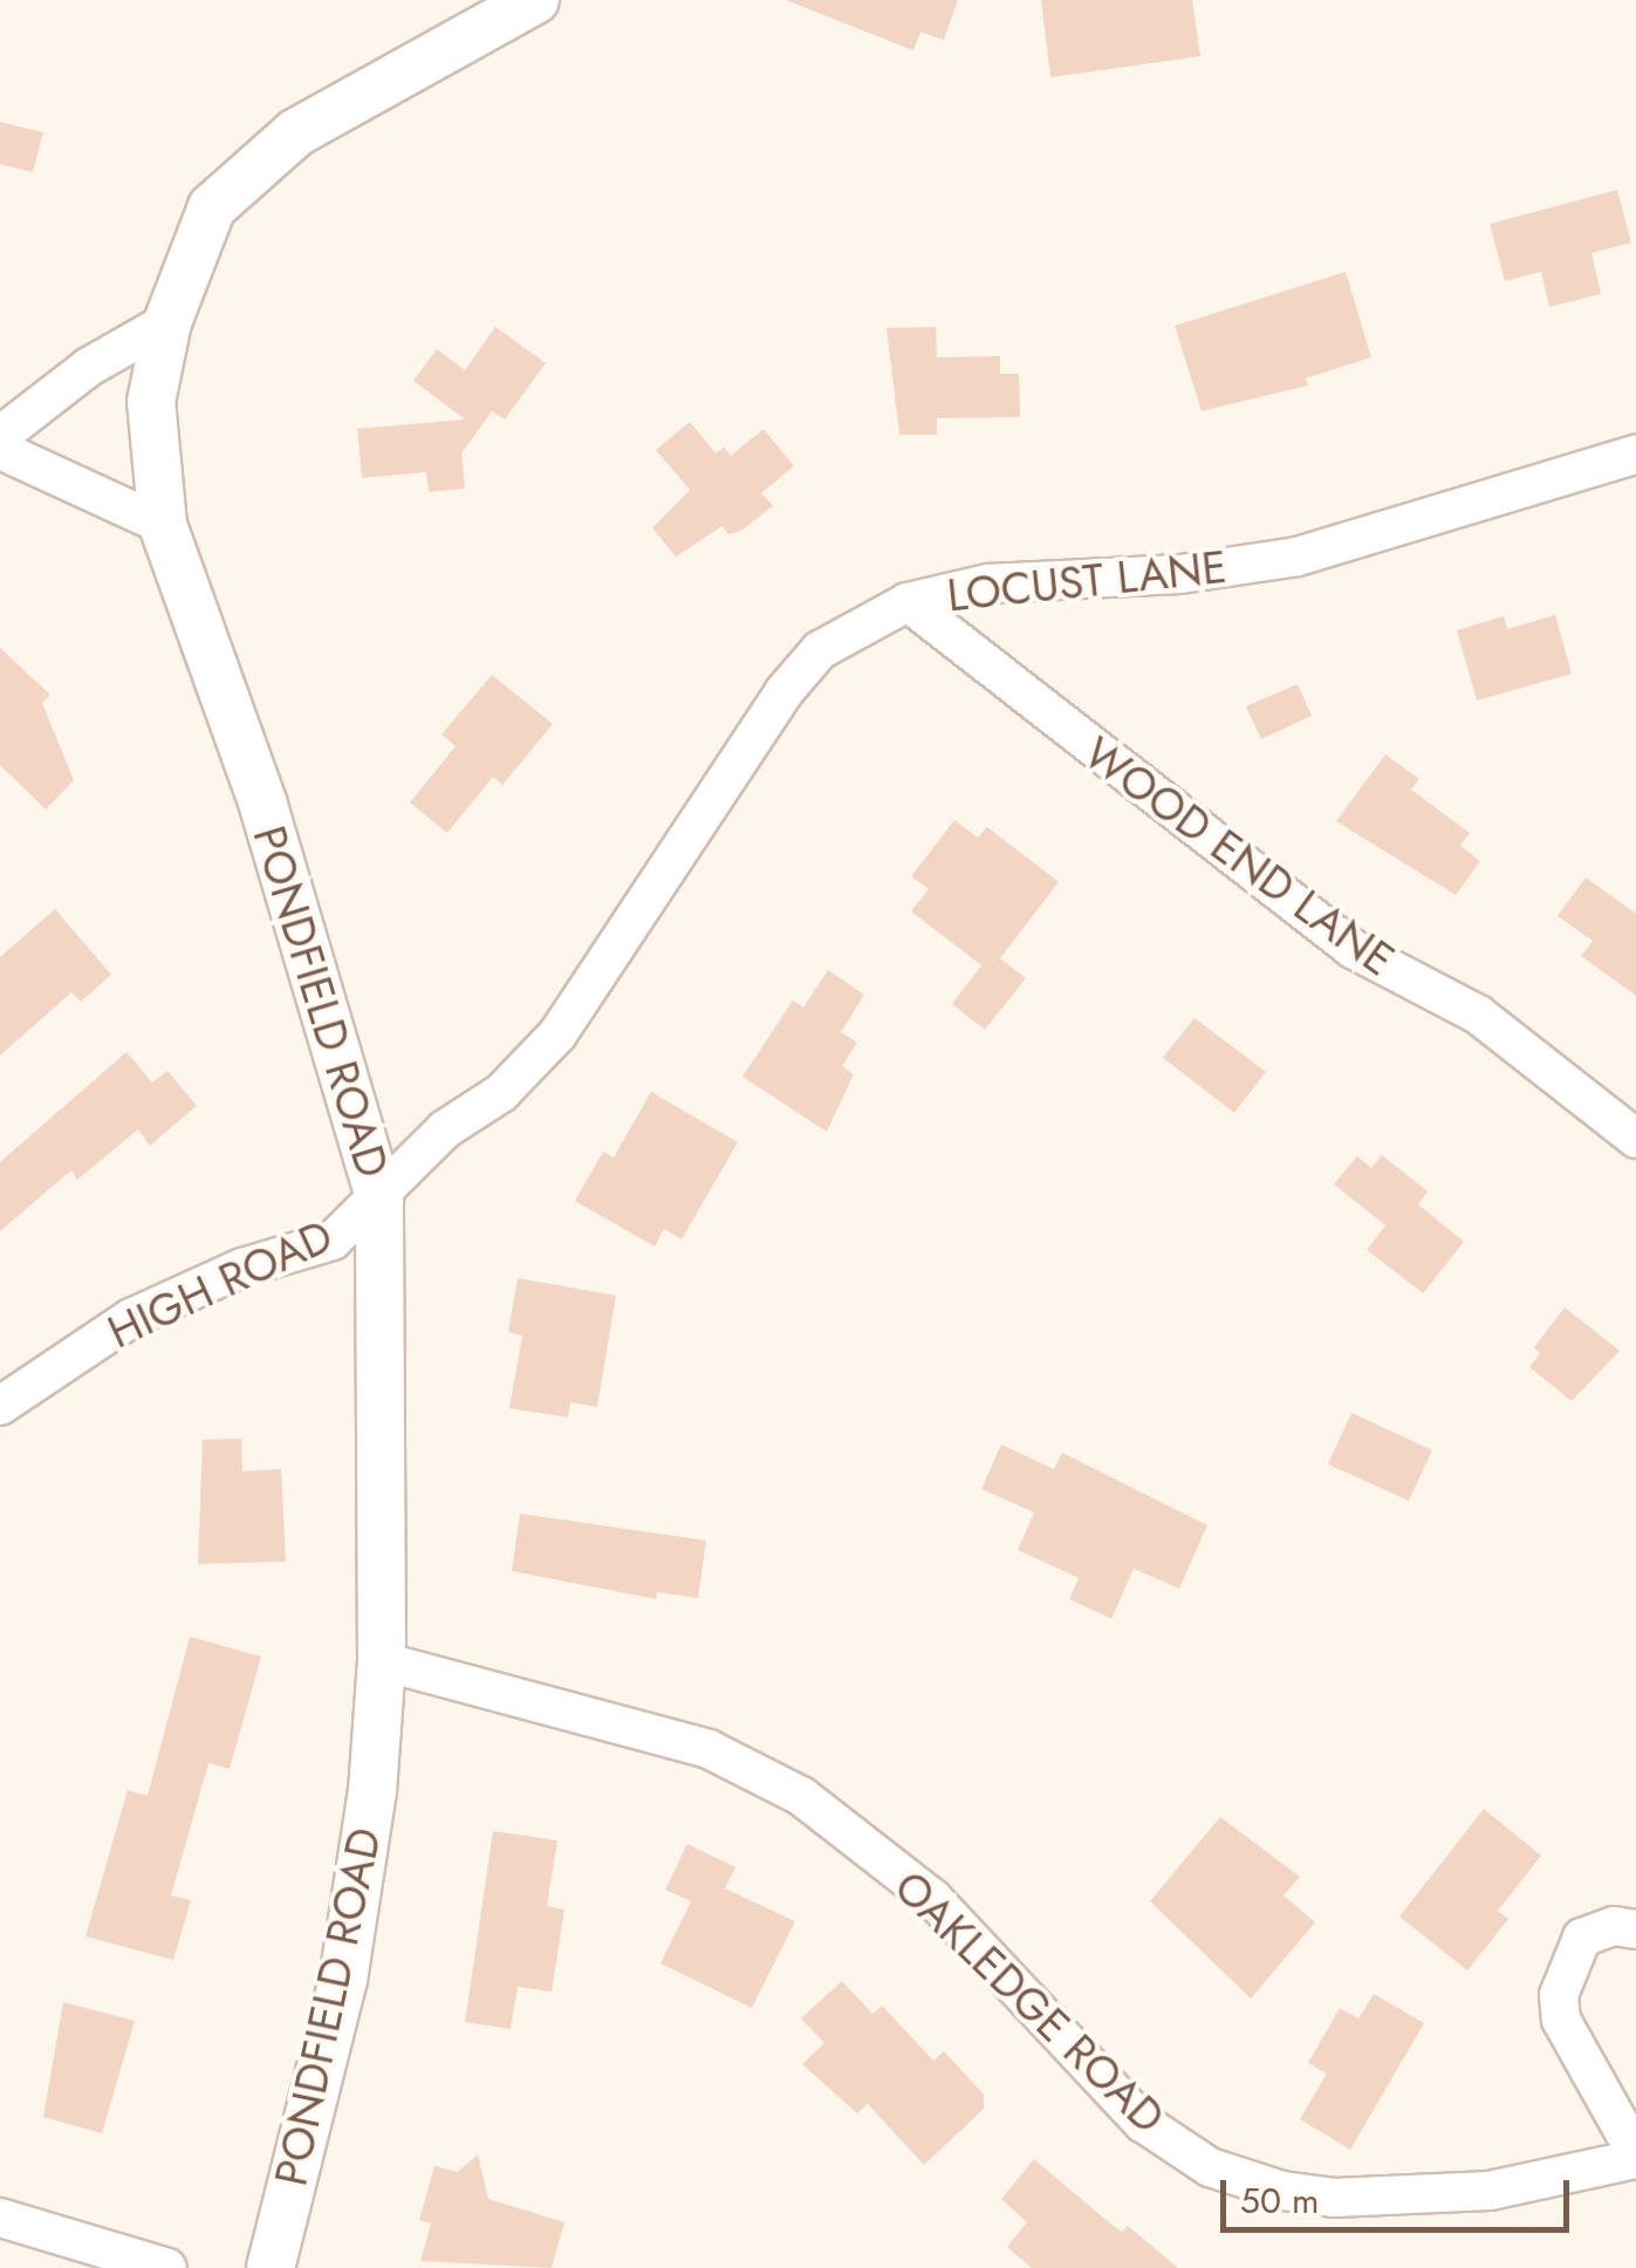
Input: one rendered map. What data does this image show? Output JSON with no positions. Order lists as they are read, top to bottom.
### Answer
{
  "streets": {
    "street": [
      "LOCUST LANE",
      "WOOD END LANE",
      "PONDFIELD ROAD",
      "HIGH ROAD",
      "OAKLEDGE ROAD"
    ]
  },
  "crossings": [
    ["LOCUST LANE", "WOOD END LANE"],
    ["LOCUST LANE", "PONDFIELD ROAD"],
    ["LOCUST LANE", "HIGH ROAD"],
    ["PONDFIELD ROAD", "HIGH ROAD"],
    ["PONDFIELD ROAD", "OAKLEDGE ROAD"]
  ],
  "scale_bar": "50 m"
}
